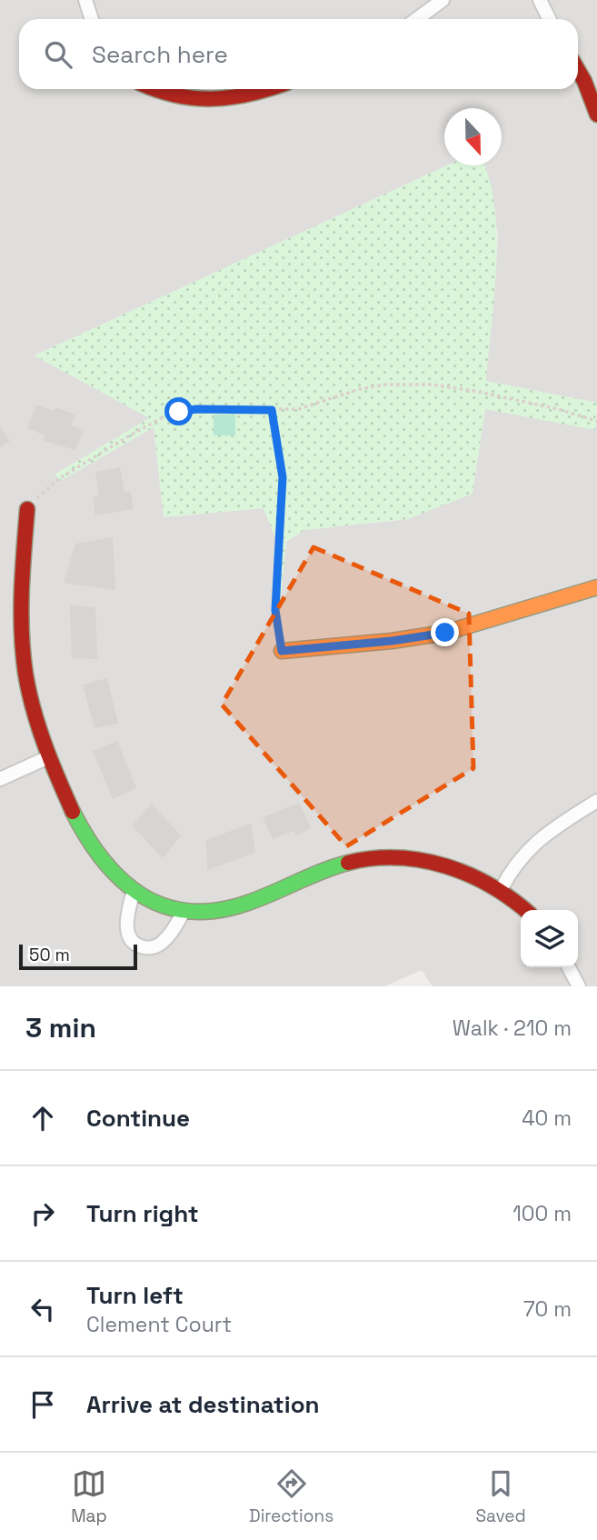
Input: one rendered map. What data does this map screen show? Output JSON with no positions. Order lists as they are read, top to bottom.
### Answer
{
  "scale_bar": "50 m",
  "north": "bottom",
  "page": {
    "search": "Search here",
    "scale": "50 m",
    "heading": ["3 min", "Walk · 210 m"],
    "list": [
      ["Continue", "40 m"],
      ["Turn right", "100 m"],
      ["Turn left", "Clement Court", "70 m"],
      "Arrive at destination"
    ],
    "nav": ["Map", "Directions", "Saved"]
  }
}
